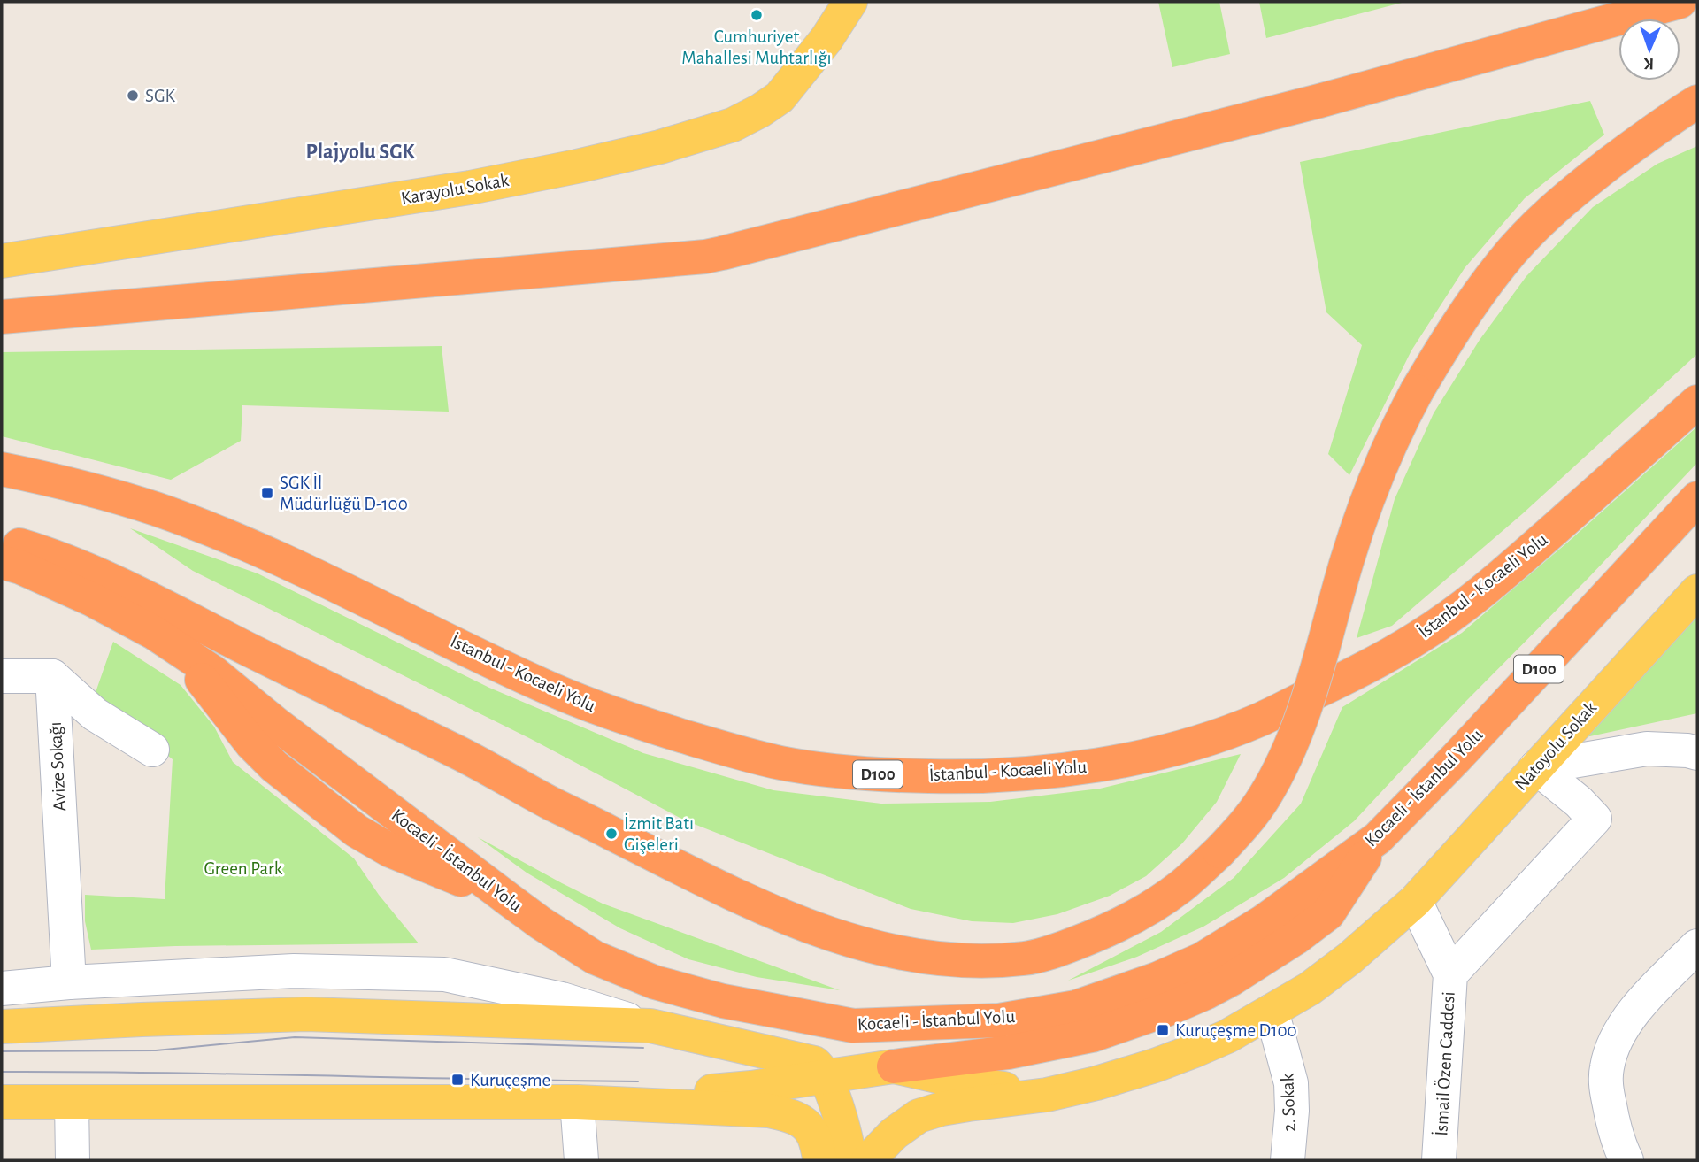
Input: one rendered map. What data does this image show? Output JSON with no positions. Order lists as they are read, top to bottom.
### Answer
{
  "streets": {
    "highway": ["İstanbul - Kocaeli Yolu", "D100", "Kocaeli - İstanbul Yolu"],
    "main road": ["Karayolu Sokak", "Natoyolu Sokak"],
    "street": ["Avize Sokağı", "İsmail Özen Caddesi", "2. Sokak"]
  },
  "crossings": [
    ["Natoyolu Sokak", "İsmail Özen Caddesi"],
    ["Natoyolu Sokak", "2. Sokak"]
  ],
  "districts": ["Plajyolu SGK"],
  "parks": ["Green Park"],
  "places": {
    "other": ["Cumhuriyet Mahallesi Muhtarlığı", "SGK", "İzmit Batı Gişeleri"],
    "transit": ["SGK İl Müdürlüğü D-100", "Kuruçeşme D100", "Kuruçeşme"]
  },
  "north": "bottom"
}
